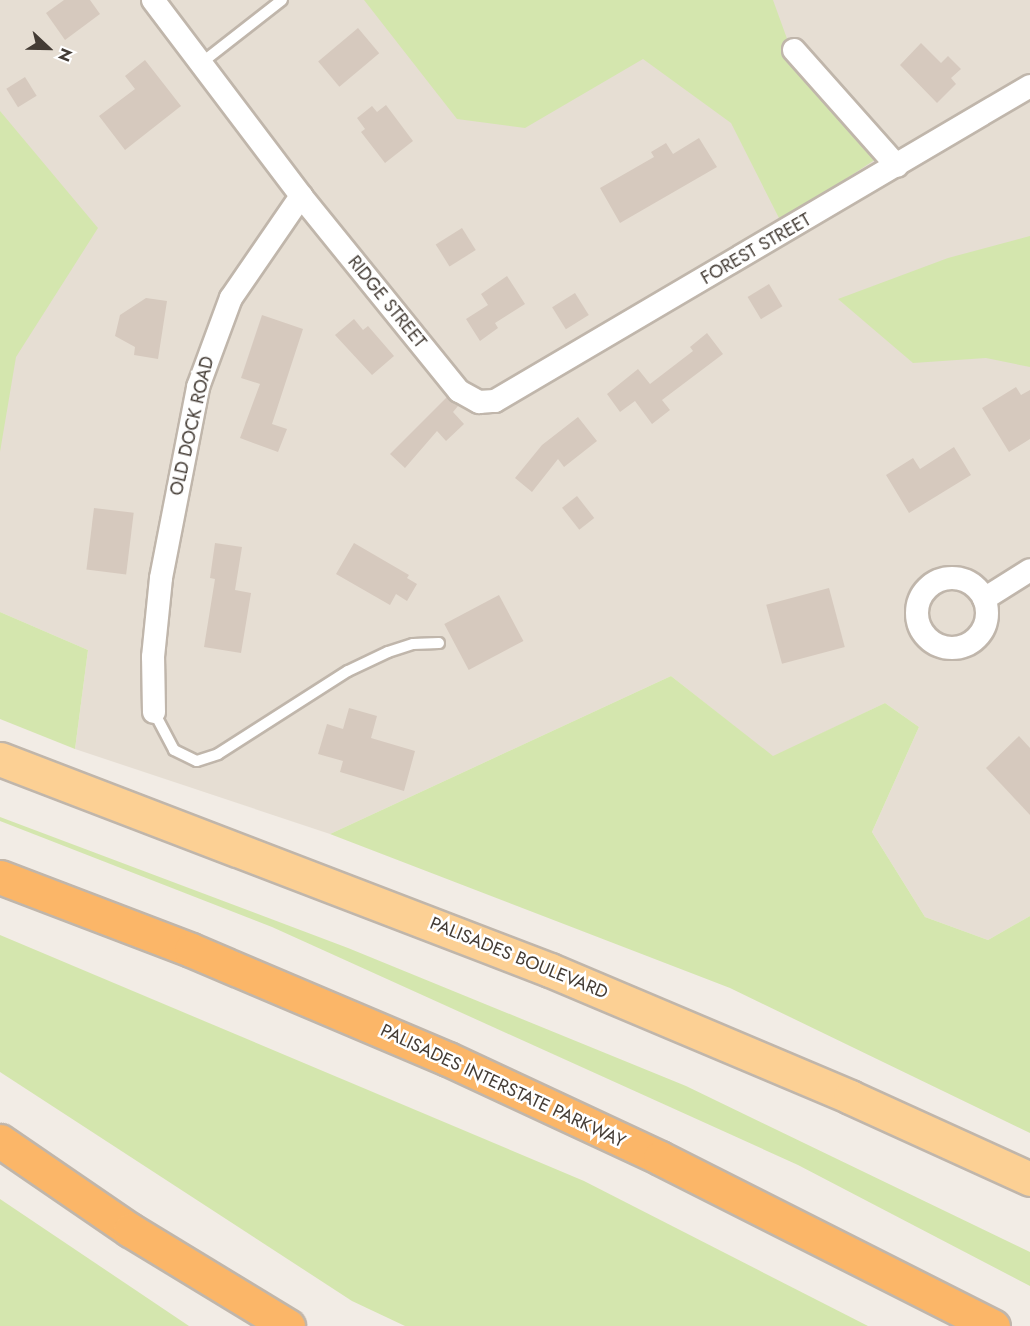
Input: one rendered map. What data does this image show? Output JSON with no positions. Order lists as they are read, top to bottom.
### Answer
{
  "streets": {
    "highway": ["PALISADES INTERSTATE PARKWAY"],
    "main road": ["PALISADES BOULEVARD"],
    "street": ["FOREST STREET", "RIDGE STREET", "OLD DOCK ROAD"]
  },
  "crossings": [
    ["FOREST STREET", "RIDGE STREET"],
    ["RIDGE STREET", "OLD DOCK ROAD"]
  ],
  "north": "right"
}
